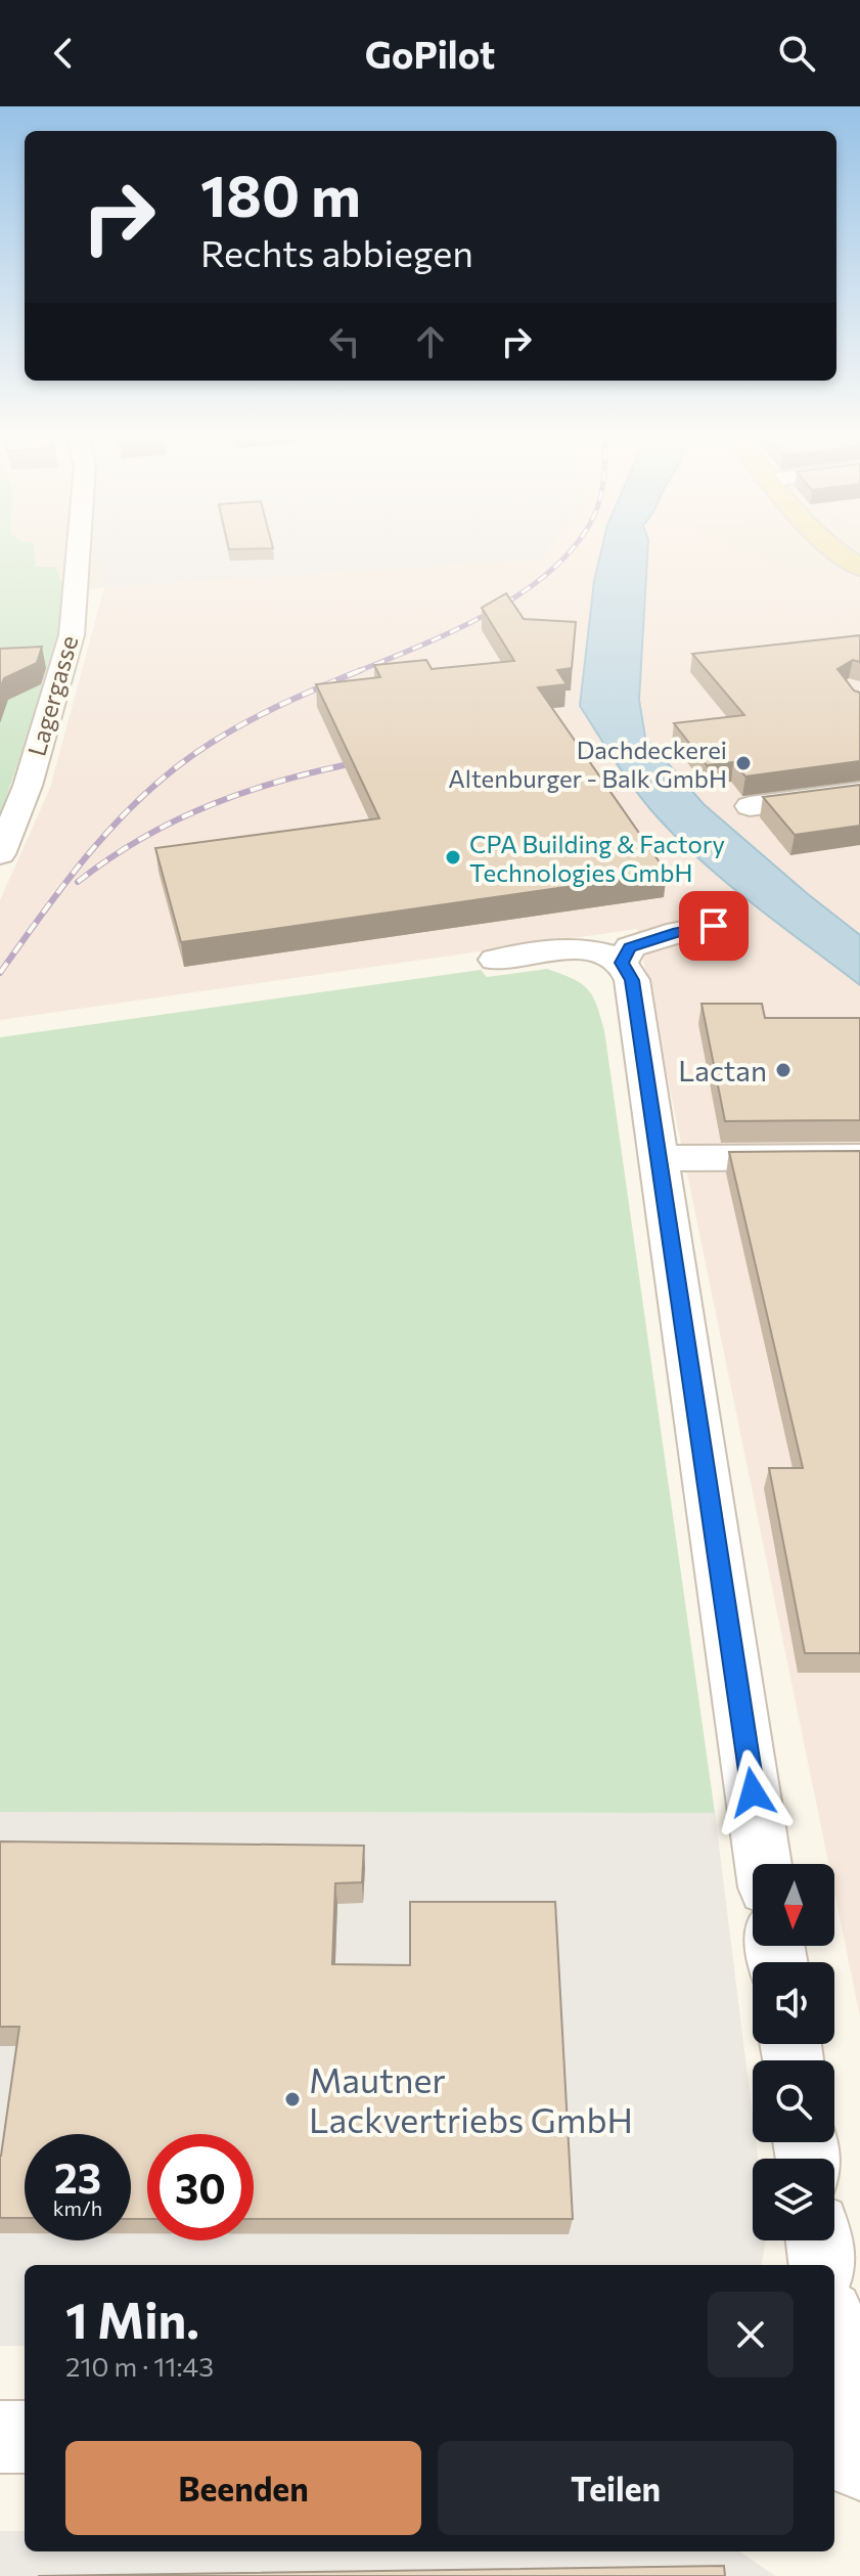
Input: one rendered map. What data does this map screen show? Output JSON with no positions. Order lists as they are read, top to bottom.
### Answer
{
  "streets": {
    "street": ["Lagergasse"]
  },
  "places": [
    "Dachdeckerei Altenburger - Balk GmbH",
    "CPA Building & Factory Technologies GmbH",
    "Lactan",
    "Mautner Lackvertriebs GmbH"
  ],
  "north": "bottom",
  "page": {
    "header": "GoPilot",
    "turn": ["180 m", "Rechts abbiegen"],
    "speed": "23 km/h",
    "limit": "30",
    "heading": ["1 Min.", "210 m · 11:43"],
    "buttons": ["Beenden", "Teilen"]
  }
}
